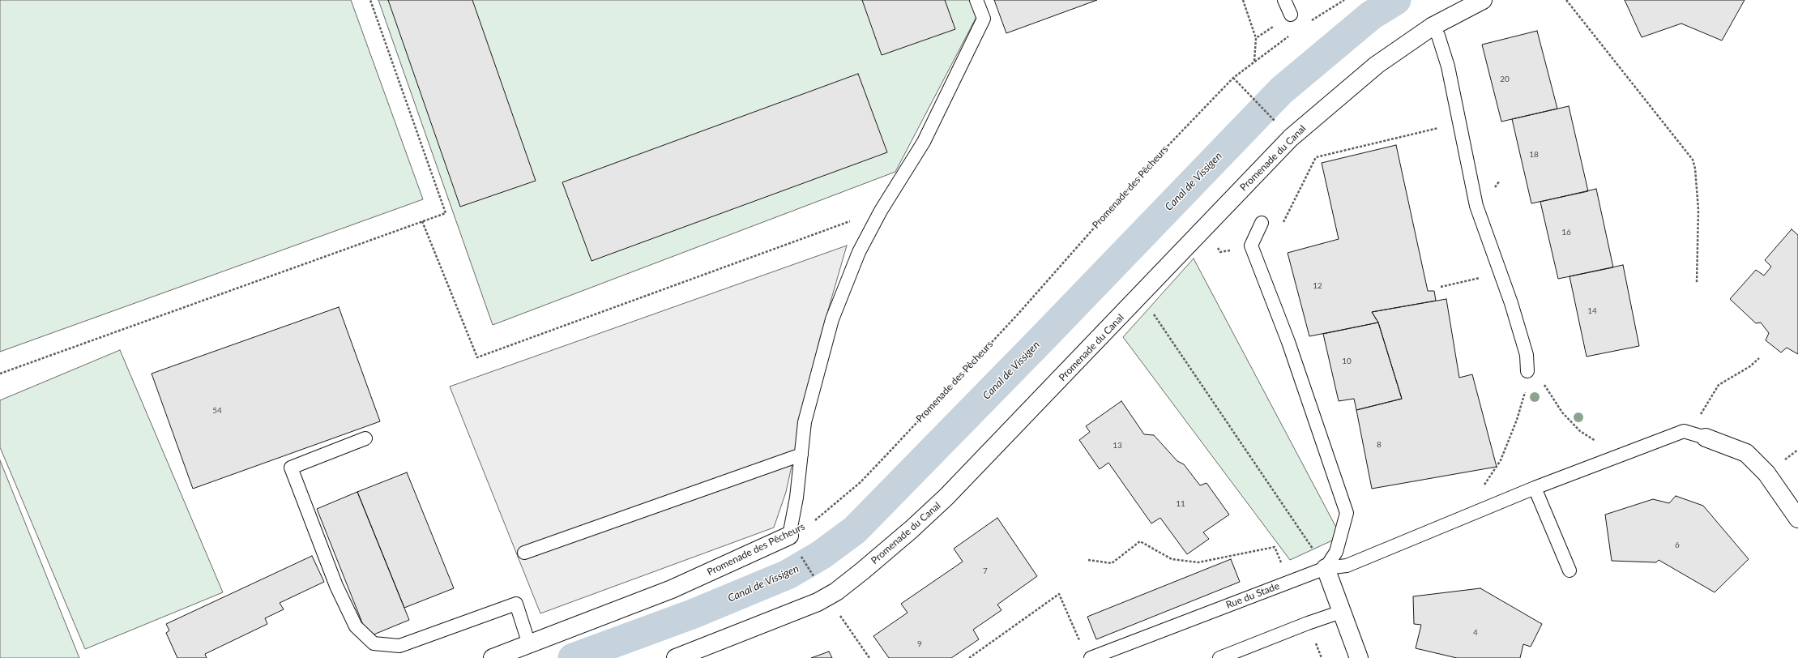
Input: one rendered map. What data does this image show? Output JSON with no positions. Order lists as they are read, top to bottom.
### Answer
{
  "streets": {
    "street": ["Promenade du Canal", "Promenade des Pêcheurs"],
    "lane": ["Rue du Stade"]
  },
  "water": ["Canal de Vissigen"],
  "house_numbers": [
    "20",
    "18",
    "16",
    "12",
    "14",
    "10",
    "54",
    "8",
    "13",
    "11",
    "6",
    "7",
    "4",
    "9"
  ]
}
